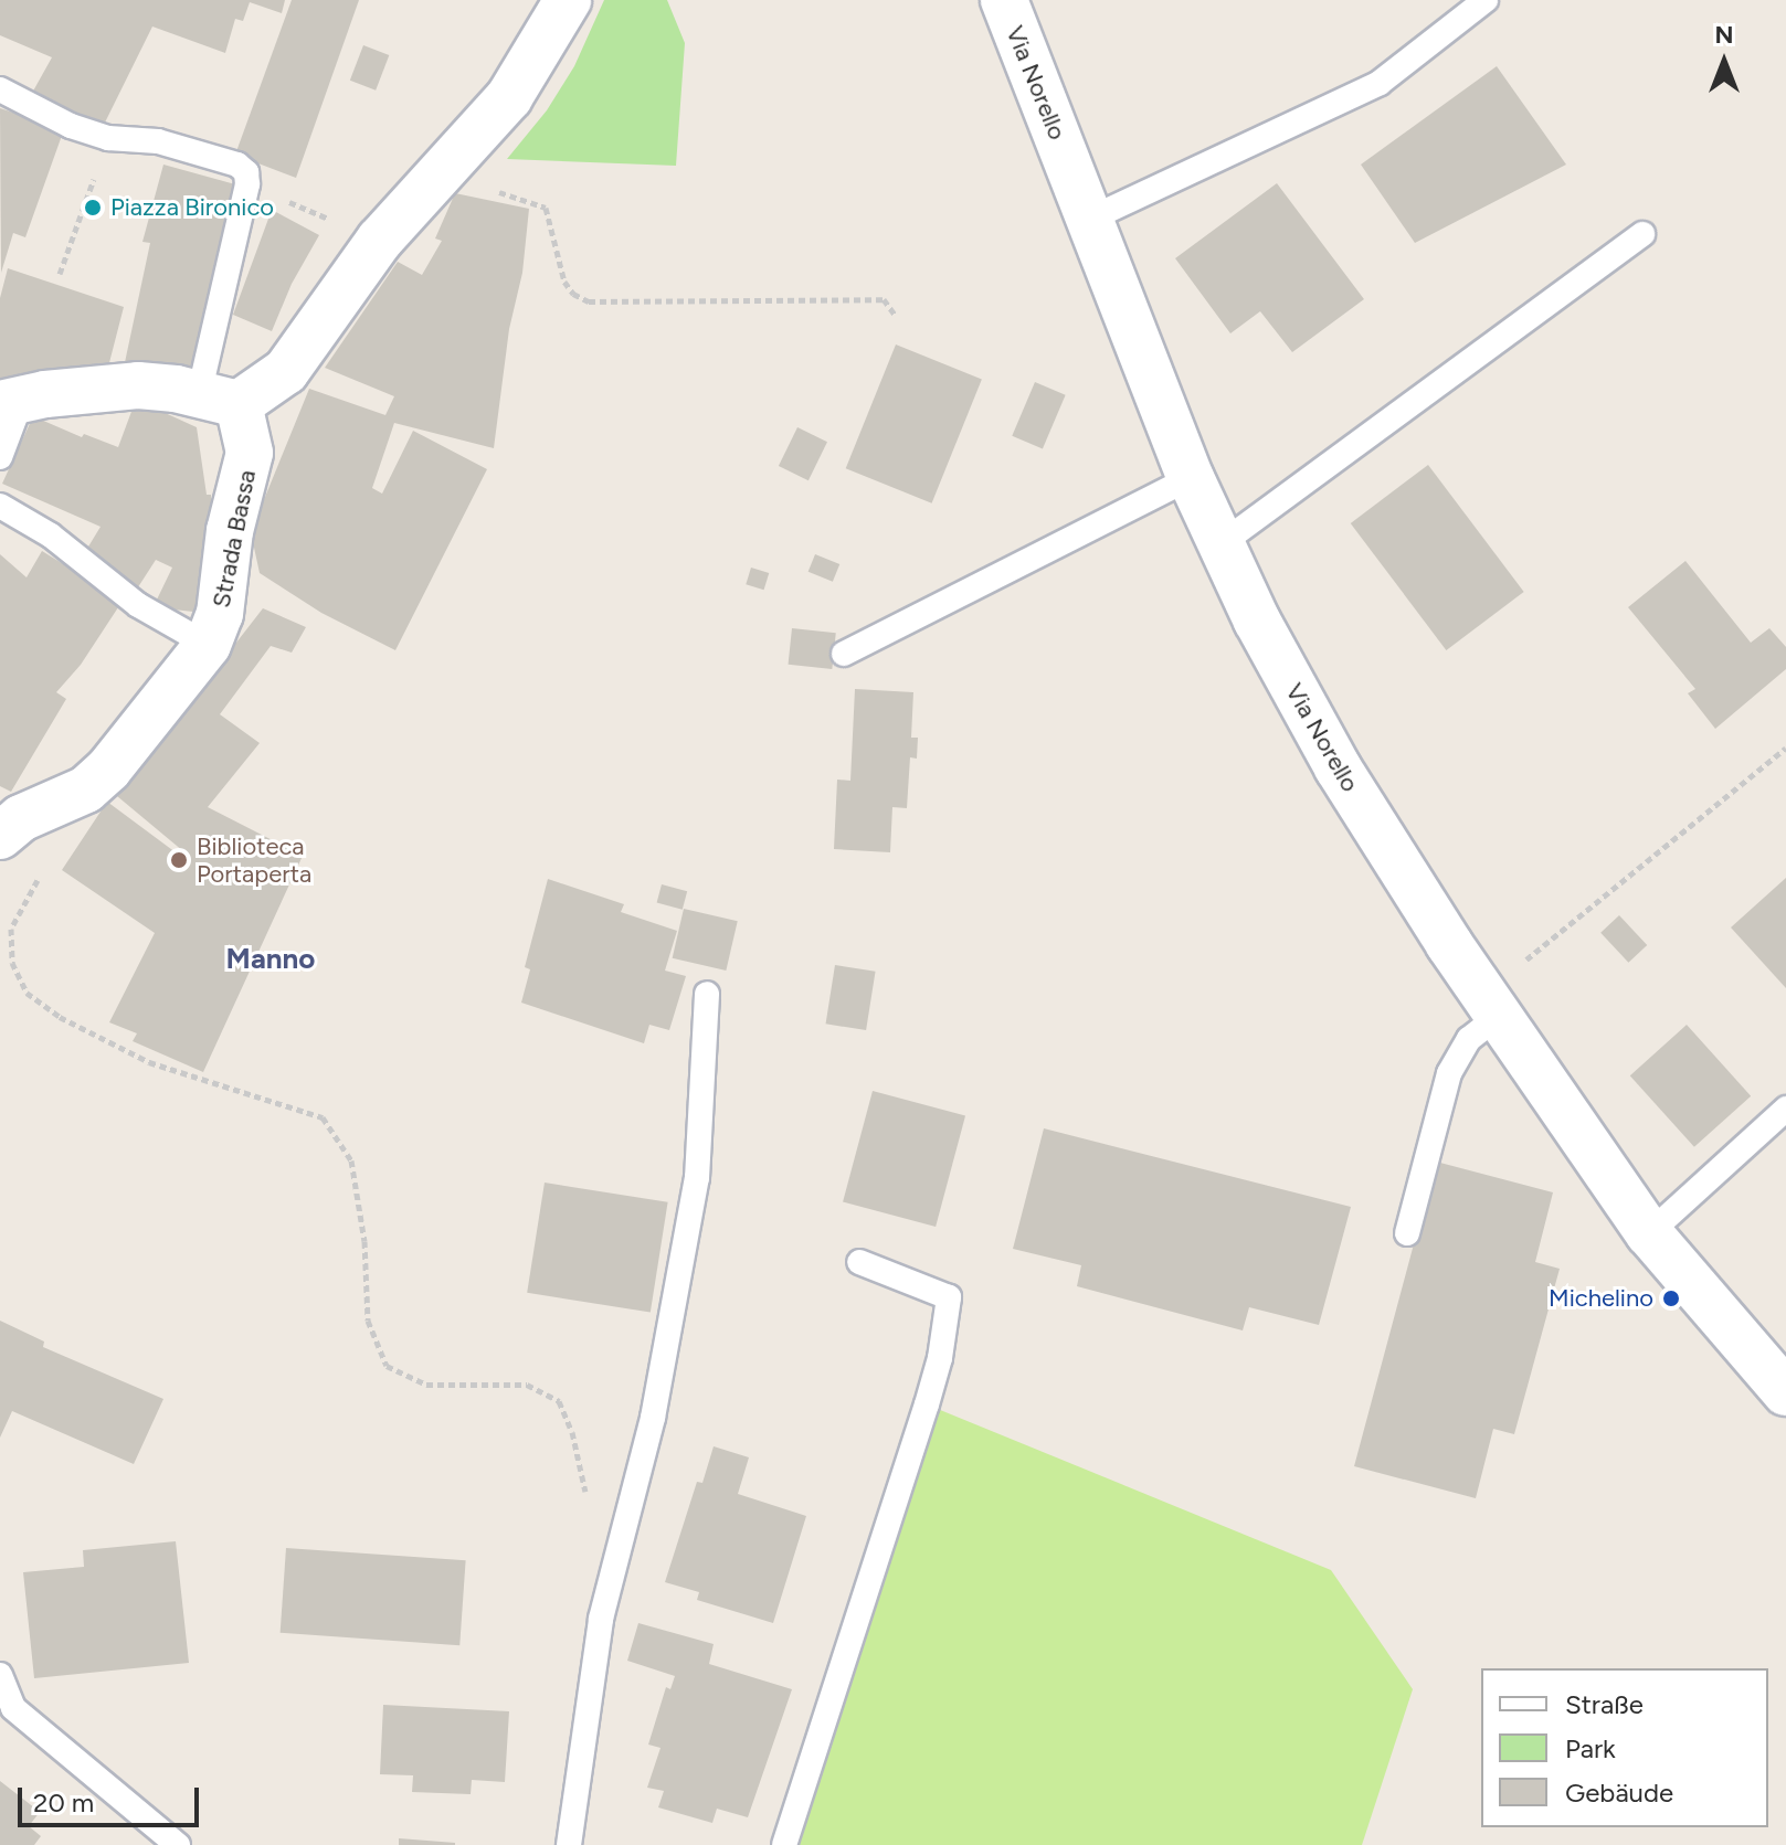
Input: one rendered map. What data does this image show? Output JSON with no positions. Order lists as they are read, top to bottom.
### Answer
{
  "streets": {
    "street": ["Via Norello", "Strada Bassa"]
  },
  "districts": ["Manno"],
  "places": ["Piazza Bironico", "Biblioteca Portaperta", "Michelino"],
  "legend": ["Straße", "Park", "Gebäude"],
  "scale_bar": "20 m",
  "north": "top"
}
